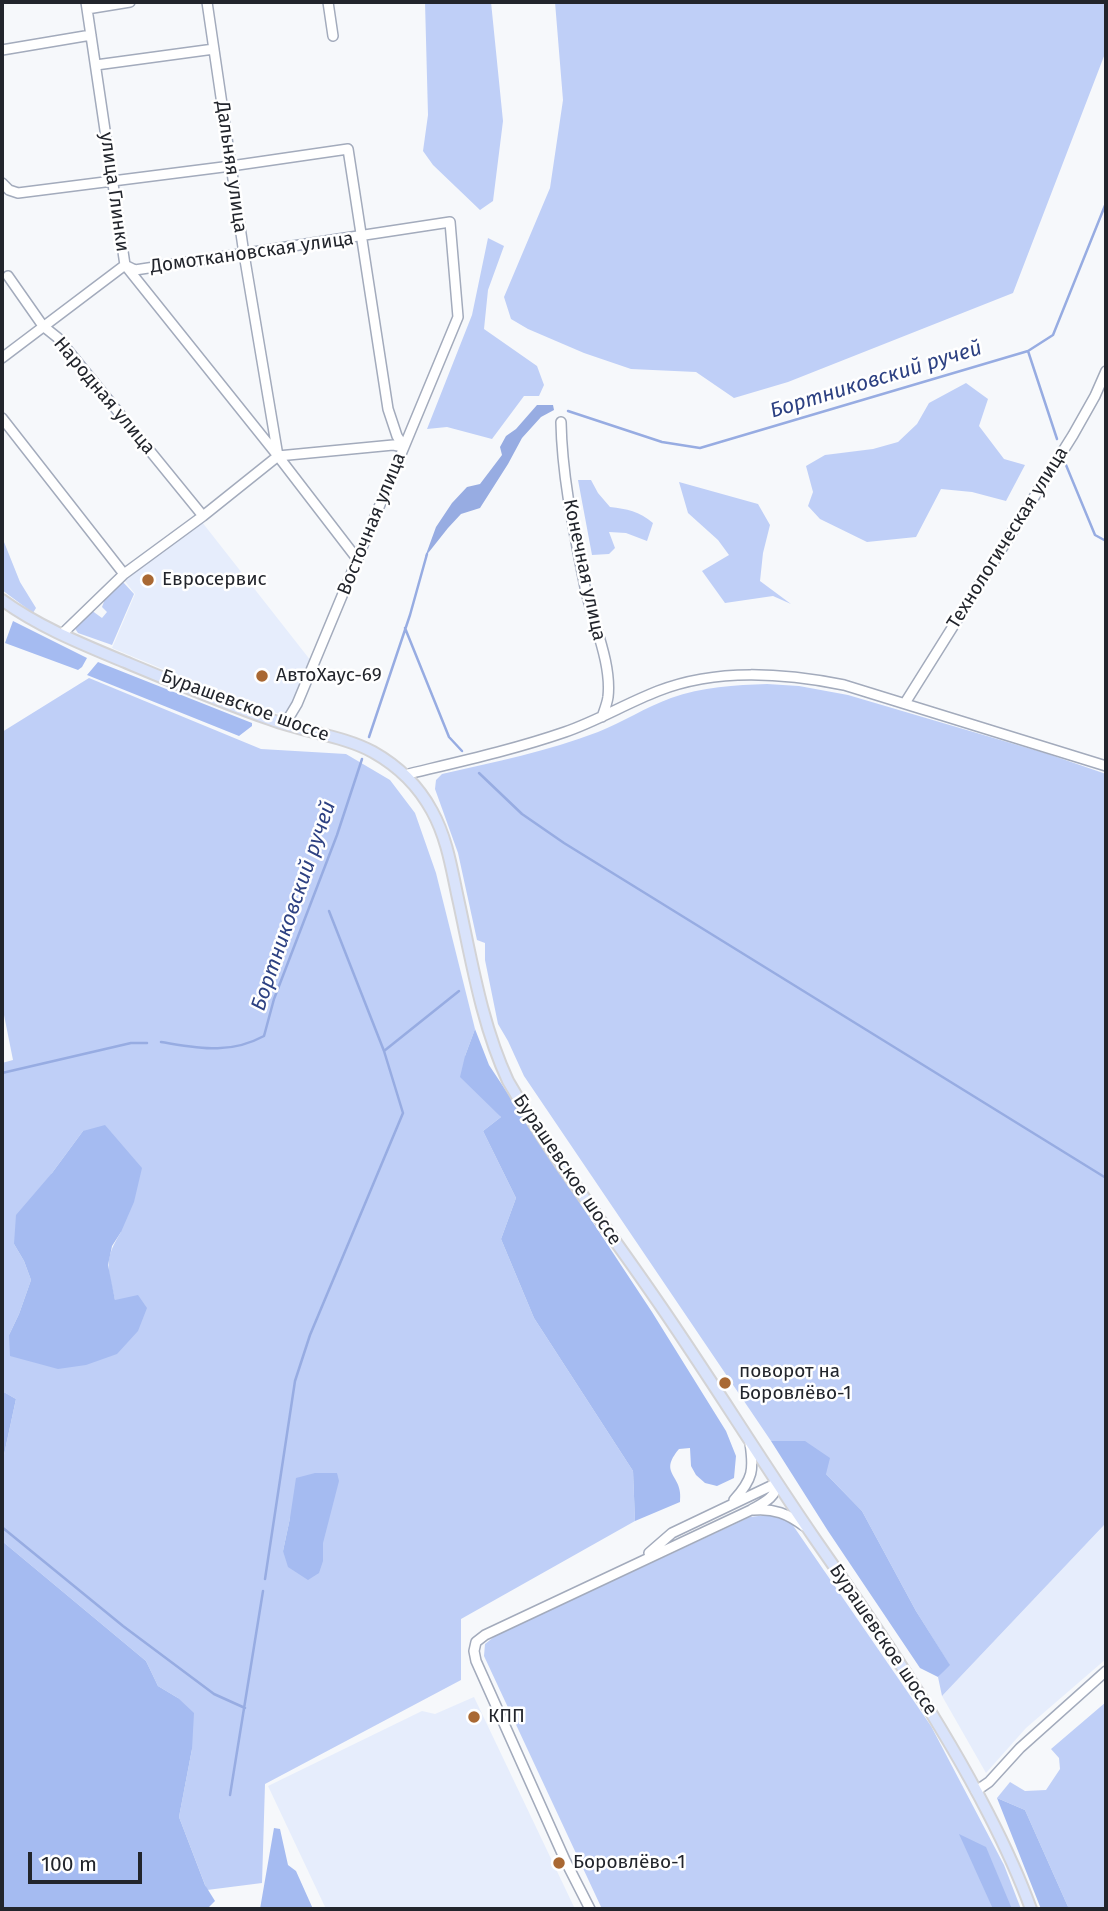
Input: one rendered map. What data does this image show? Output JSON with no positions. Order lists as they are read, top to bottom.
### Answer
{
  "streets": {
    "main road": ["Бурашевское шоссе"],
    "street": [
      "Дальняя улица",
      "улица Глинки",
      "Домоткановская улица",
      "Народная улица",
      "Восточная улица",
      "Технологическая улица",
      "Конечная улица"
    ]
  },
  "crossings": [
    ["Дальняя улица", "улица Глинки"],
    ["Дальняя улица", "Домоткановская улица"],
    ["Дальняя улица", "Восточная улица"],
    ["улица Глинки", "Домоткановская улица"],
    ["улица Глинки", "Восточная улица"],
    ["Домоткановская улица", "Народная улица"],
    ["Домоткановская улица", "Восточная улица"],
    ["Восточная улица", "Бурашевское шоссе"]
  ],
  "water": ["Бортниковский ручей"],
  "places": [
    "Евросервис",
    "АвтоХаус-69",
    "поворот на Боровлёво-1",
    "КПП",
    "Боровлёво-1"
  ],
  "scale_bar": "100 m"
}
